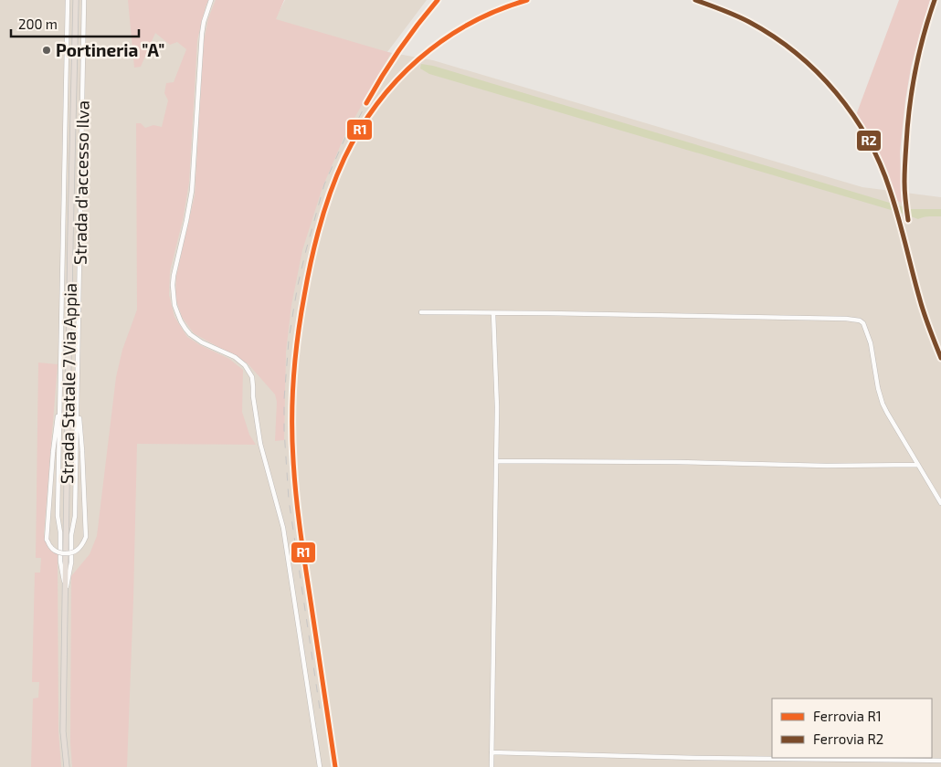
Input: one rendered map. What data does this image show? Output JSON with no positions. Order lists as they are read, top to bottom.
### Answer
{
  "streets": {
    "main road": ["Strada Statale 7 Via Appia"],
    "street": ["Strada d'accesso Ilva"]
  },
  "crossings": [
    ["Strada d'accesso Ilva", "Strada Statale 7 Via Appia"]
  ],
  "places": ["Portineria \"A\""],
  "lines": ["rail line R1", "rail line R2"],
  "legend": ["Ferrovia R1", "Ferrovia R2"],
  "scale_bar": "200 m"
}
